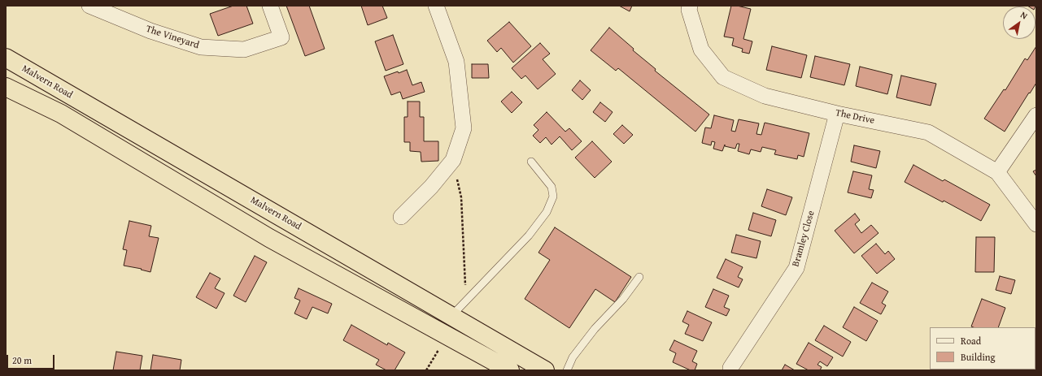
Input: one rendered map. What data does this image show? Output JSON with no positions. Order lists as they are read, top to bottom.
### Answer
{
  "streets": {
    "highway": ["Malvern Road"],
    "street": ["The Vineyard", "The Drive", "Bramley Close"]
  },
  "crossings": [
    ["The Drive", "Bramley Close"]
  ],
  "legend": ["Road", "Building"],
  "scale_bar": "20 m",
  "north": "top right"
}
